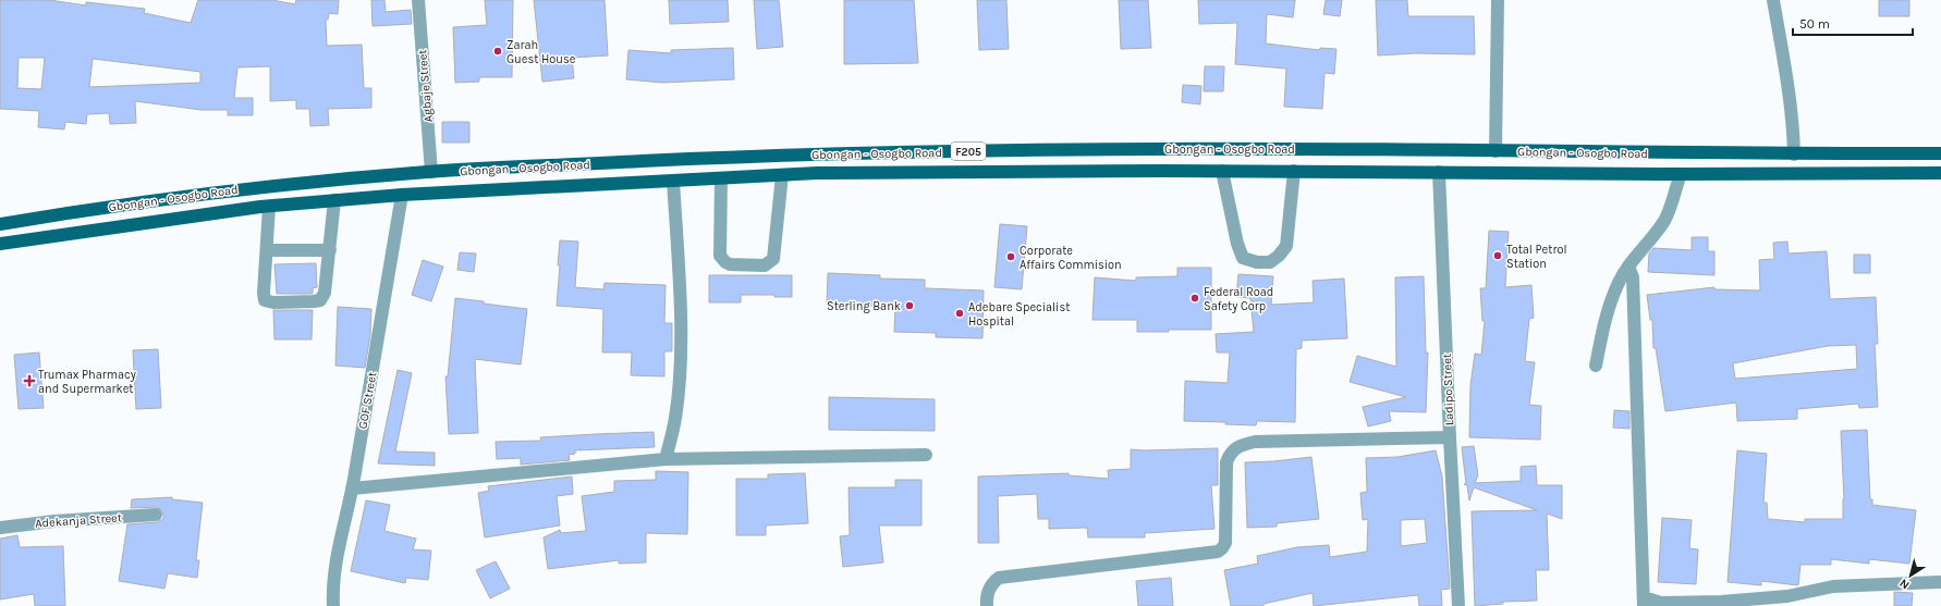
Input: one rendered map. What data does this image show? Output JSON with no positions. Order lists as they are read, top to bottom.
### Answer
{
  "streets": {
    "main road": ["Gbongan - Osogbo Road", "F205"],
    "street": [
      "Agbaje Street",
      "Ladipo Street",
      "GOF Street",
      "Adekanja Street"
    ]
  },
  "crossings": [
    ["Agbaje Street", "Gbongan - Osogbo Road"],
    ["Gbongan - Osogbo Road", "Ladipo Street"],
    ["Gbongan - Osogbo Road", "GOF Street"]
  ],
  "places": {
    "other": [
      "Zarah Guest House",
      "Total Petrol Station",
      "Corporate Affairs Commision",
      "Federal Road Safety Corp",
      "Sterling Bank",
      "Adebare Specialist Hospital"
    ],
    "health": ["Trumax Pharmacy and Supermarket"]
  },
  "scale_bar": "50 m",
  "north": "bottom left"
}
